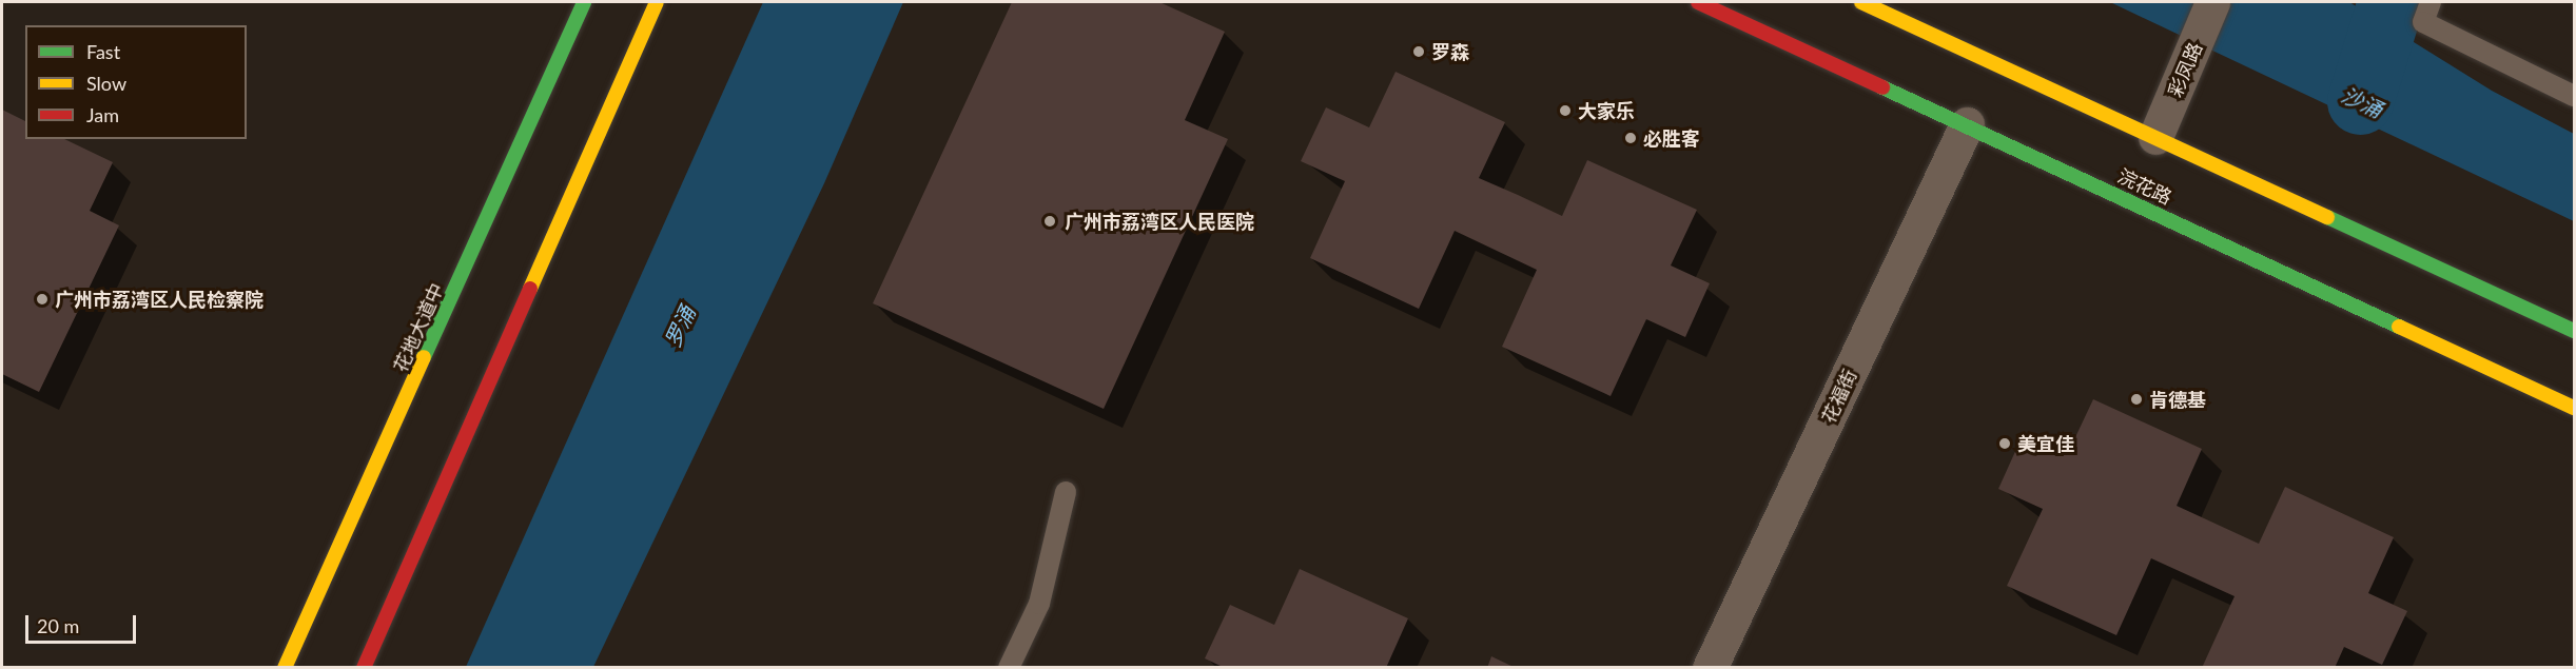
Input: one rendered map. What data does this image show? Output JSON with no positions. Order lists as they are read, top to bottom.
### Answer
{
  "streets": {
    "main road": ["浣花路", "花地大道中"],
    "street": ["彩凤路", "花福街"]
  },
  "crossings": [
    ["浣花路", "花福街"]
  ],
  "water": ["沙涌", "罗涌"],
  "places": [
    "罗森",
    "大家乐",
    "必胜客",
    "广州市荔湾区人民医院",
    "广州市荔湾区人民检察院",
    "肯德基",
    "美宜佳"
  ],
  "legend": ["Fast", "Slow", "Jam"],
  "scale_bar": "20 m"
}
